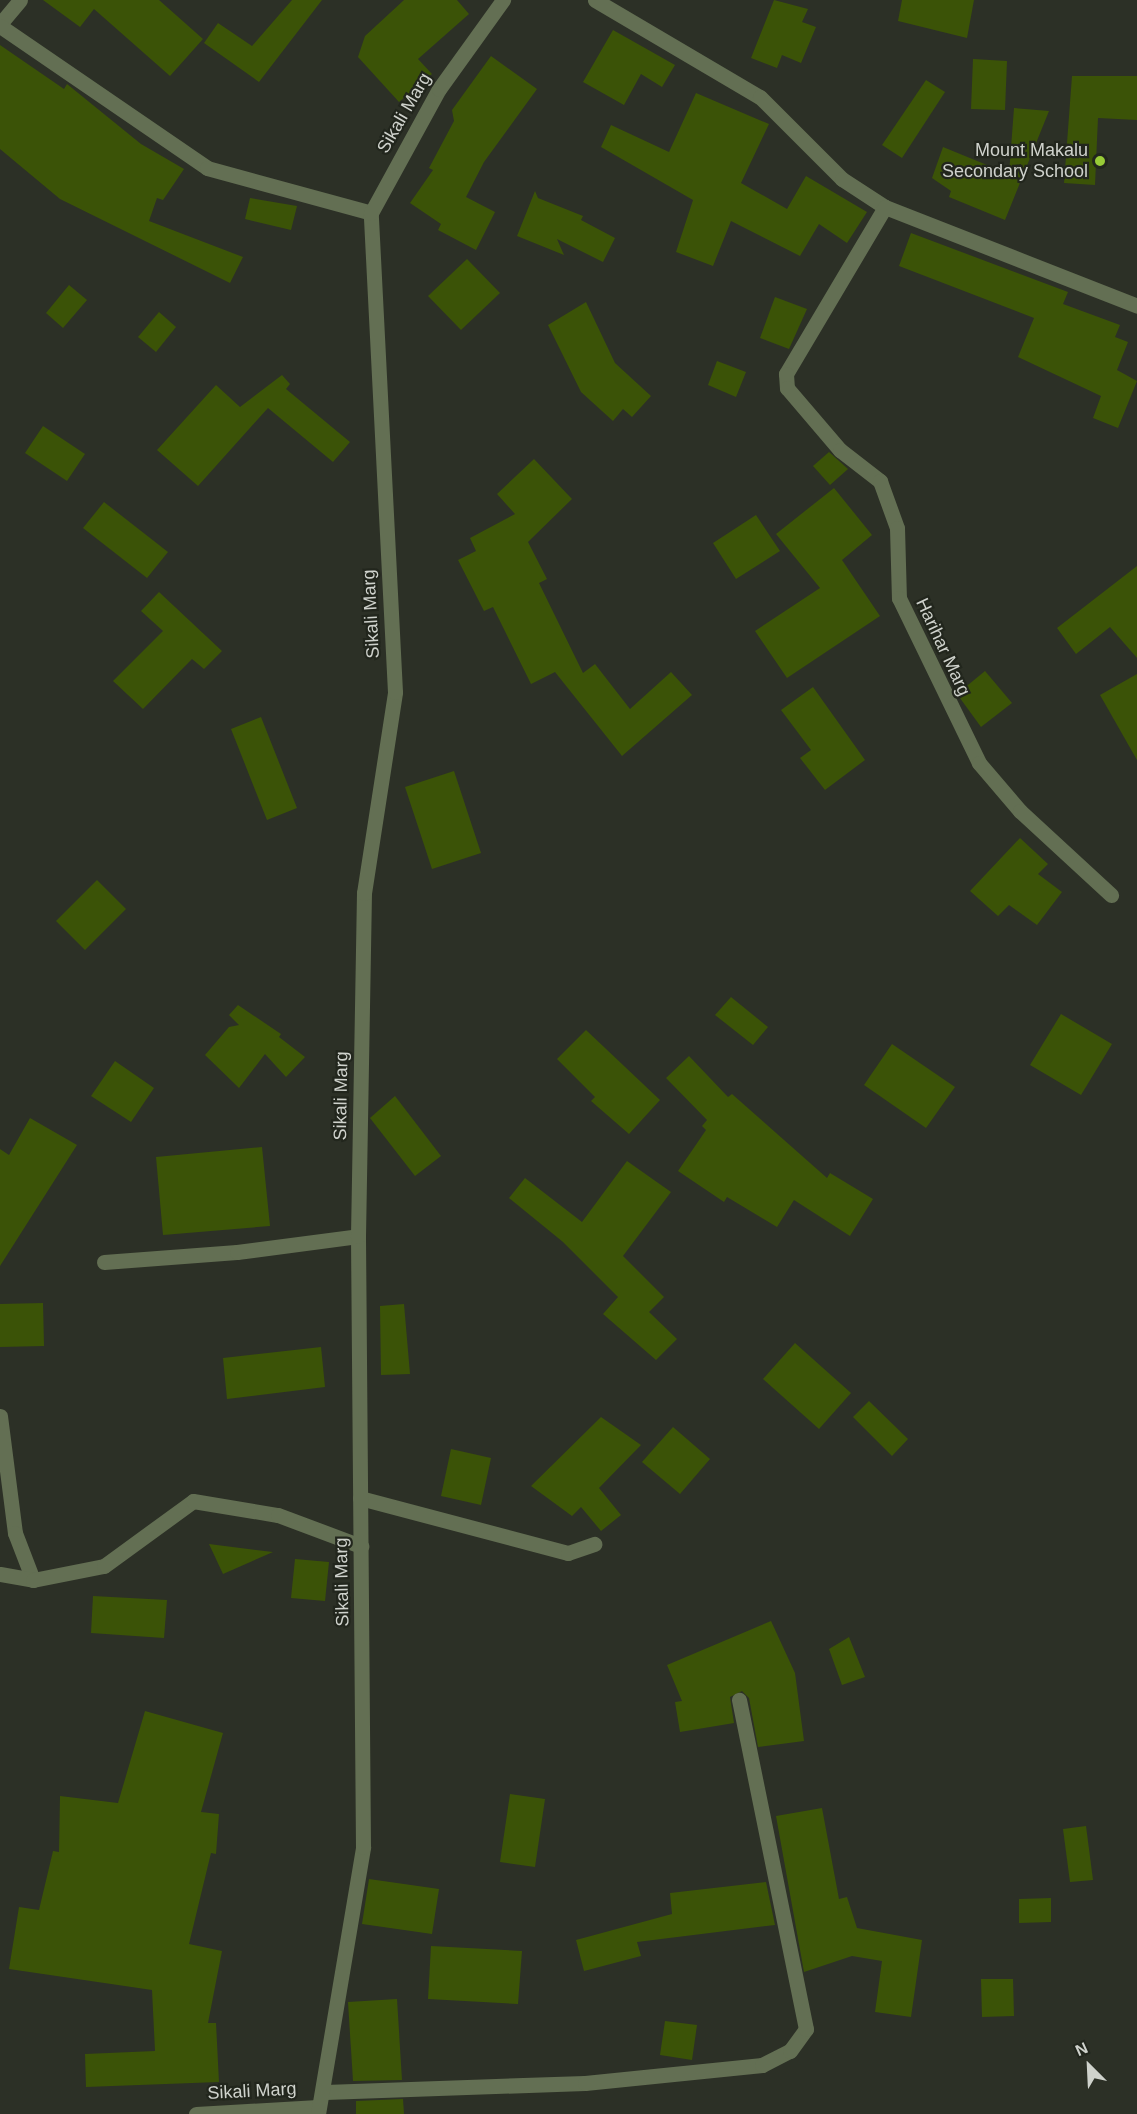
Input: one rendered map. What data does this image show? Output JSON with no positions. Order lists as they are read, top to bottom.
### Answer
{
  "streets": {
    "street": ["Sikali Marg", "Harihar Marg"]
  },
  "places": ["Mount Makalu Secondary School"],
  "north": "top left"
}
